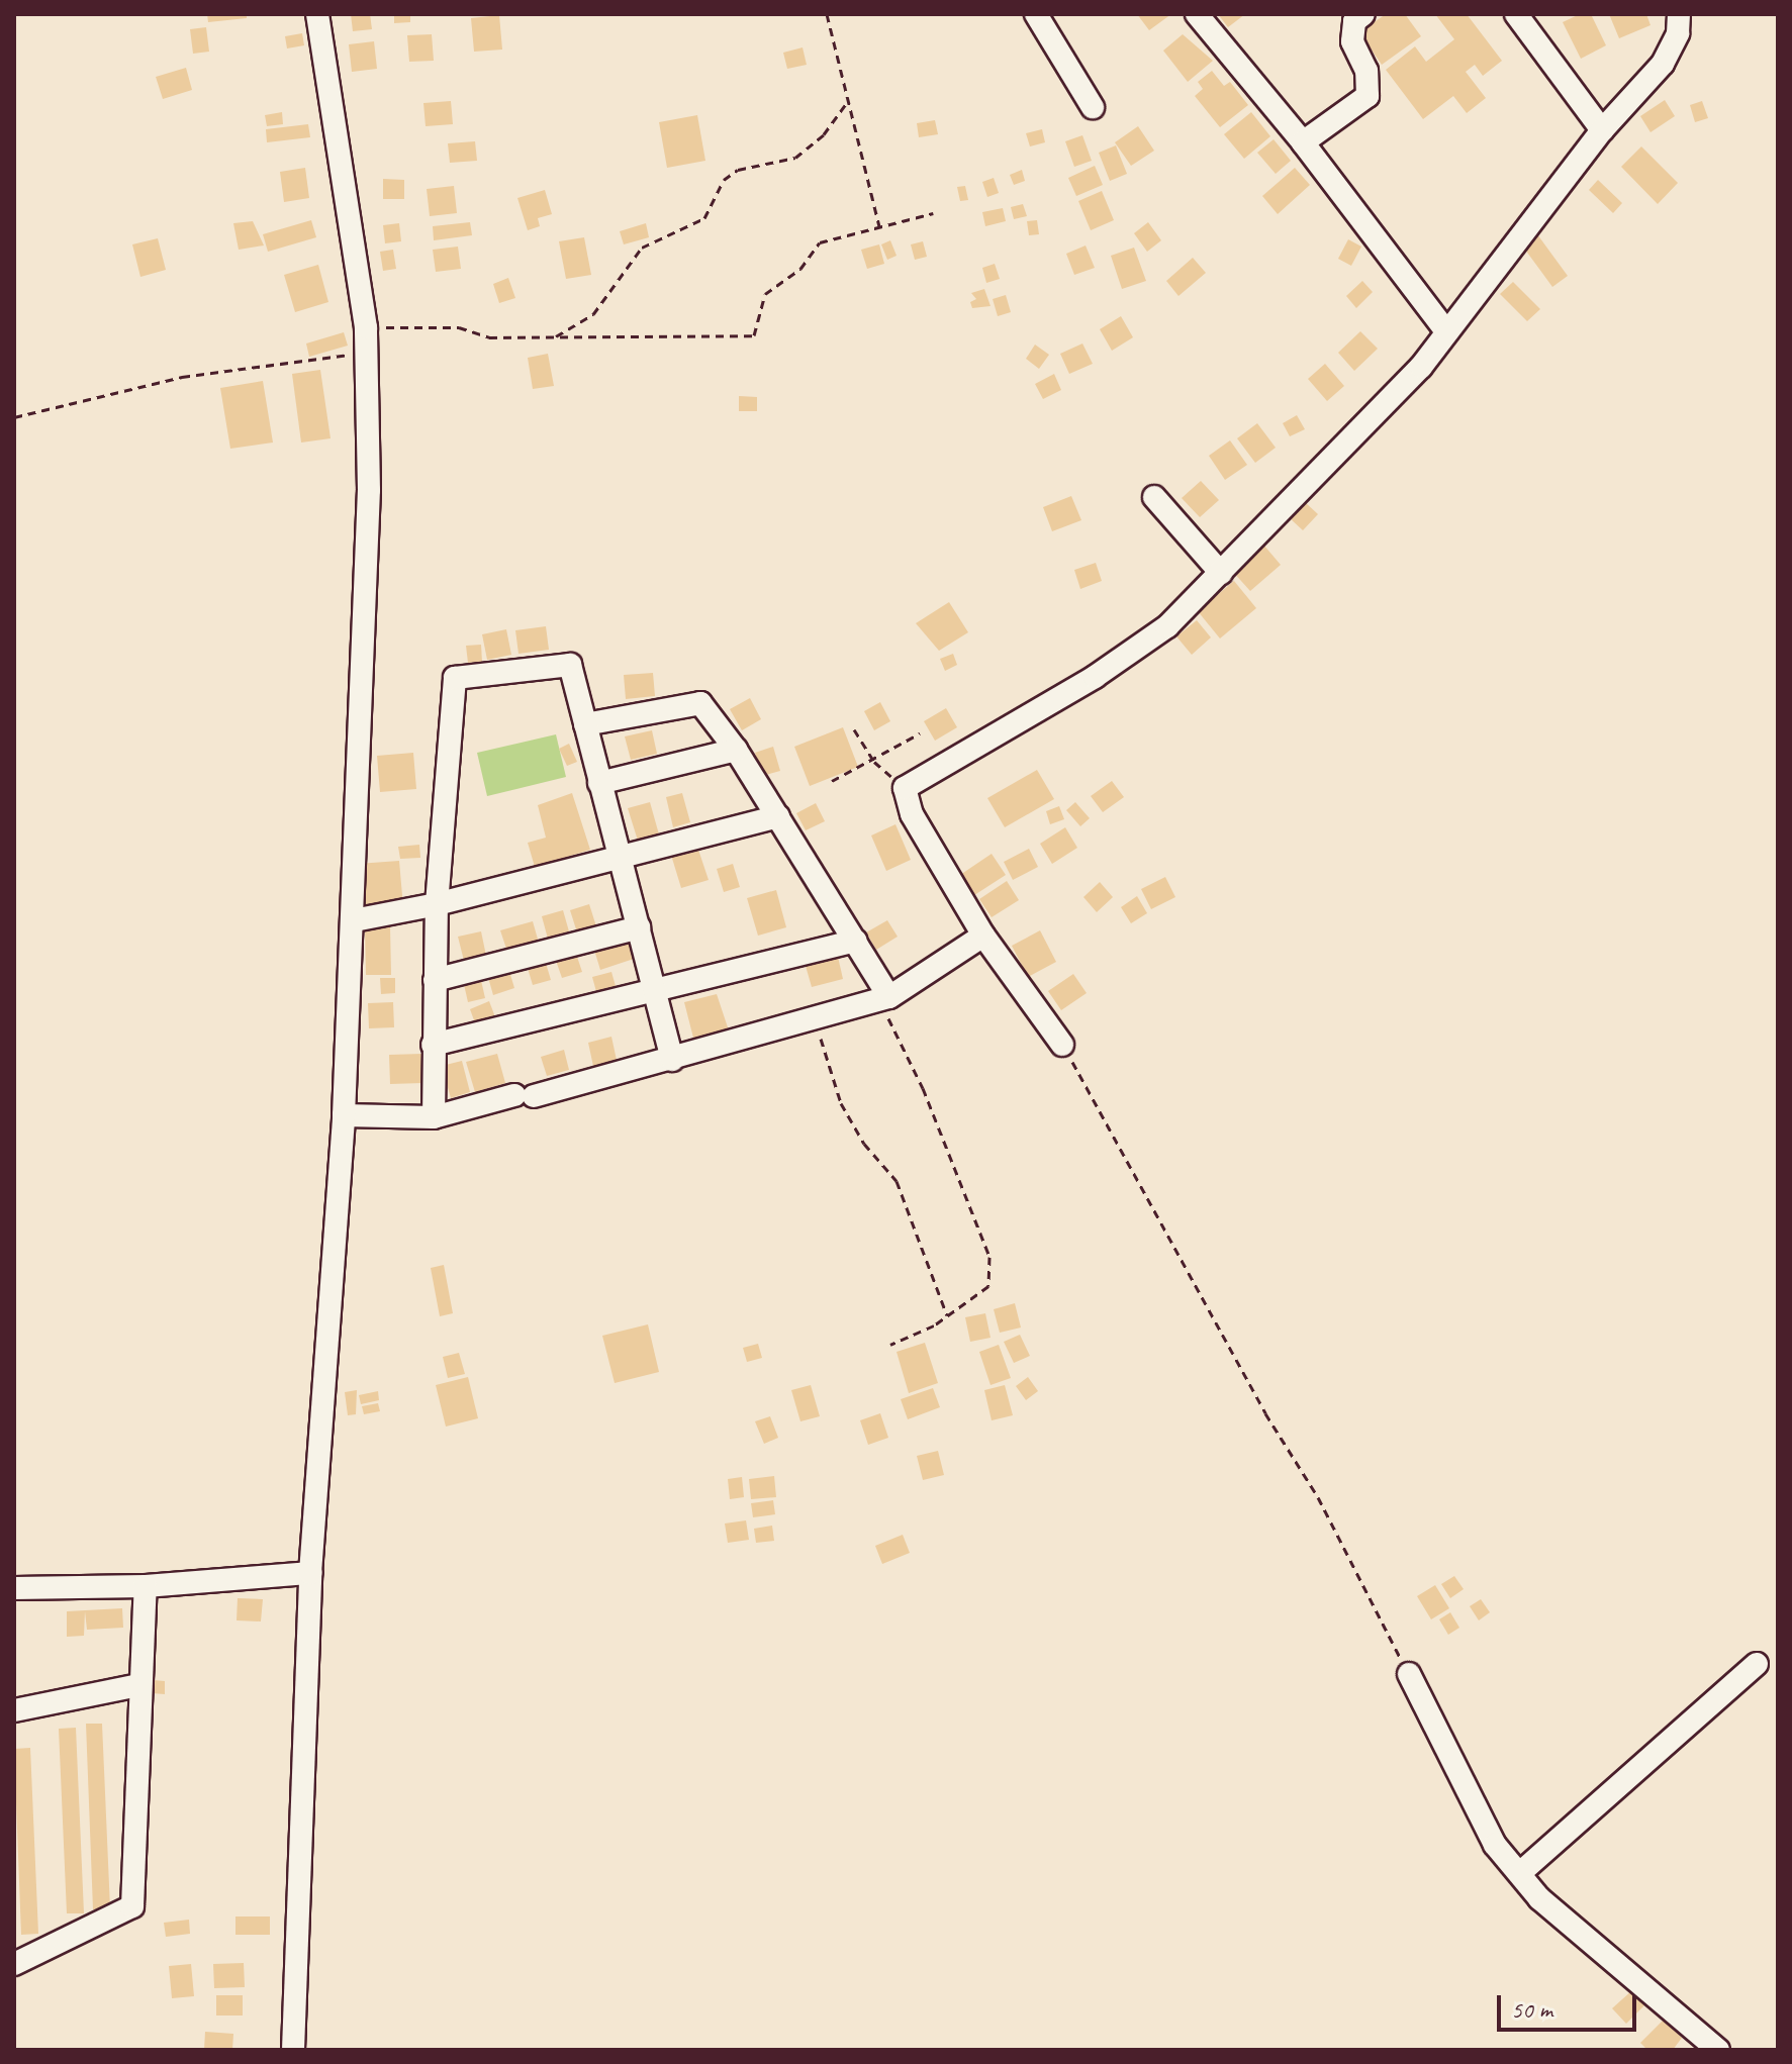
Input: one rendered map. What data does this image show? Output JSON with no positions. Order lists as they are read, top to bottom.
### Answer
{
  "scale_bar": "50 m"
}
